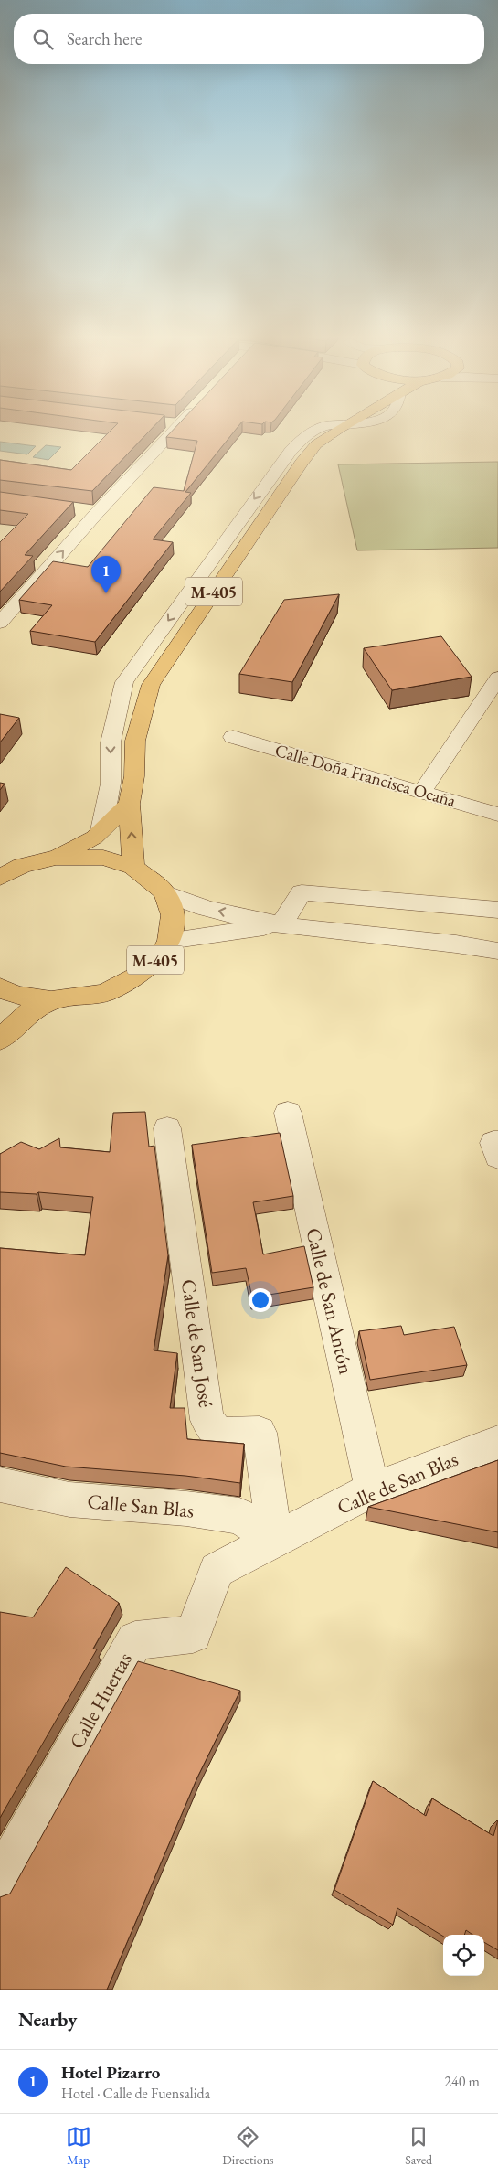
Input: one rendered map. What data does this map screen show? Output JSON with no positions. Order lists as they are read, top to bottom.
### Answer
{
  "streets": {
    "main road": ["M-405"],
    "street": [
      "Calle Doña Francisca Ocaña",
      "Calle de San Antón",
      "Calle de San José",
      "Calle de San Blas",
      "Calle San Blas",
      "Calle Huertas"
    ]
  },
  "crossings": [
    ["Calle de San Antón", "Calle de San Blas"],
    ["Calle de San José", "Calle de San Blas"],
    ["Calle de San José", "Calle San Blas"],
    ["Calle de San José", "Calle Huertas"],
    ["Calle de San Blas", "Calle San Blas"],
    ["Calle de San Blas", "Calle Huertas"],
    ["Calle San Blas", "Calle Huertas"]
  ],
  "page": {
    "search": "Search here",
    "pins": "1",
    "heading": "Nearby",
    "list": [
      {
        "mark": "1",
        "name": "Hotel Pizarro",
        "note": "Hotel · Calle de Fuensalida",
        "value": "240 m"
      }
    ],
    "nav": ["Map", "Directions", "Saved"]
  }
}
